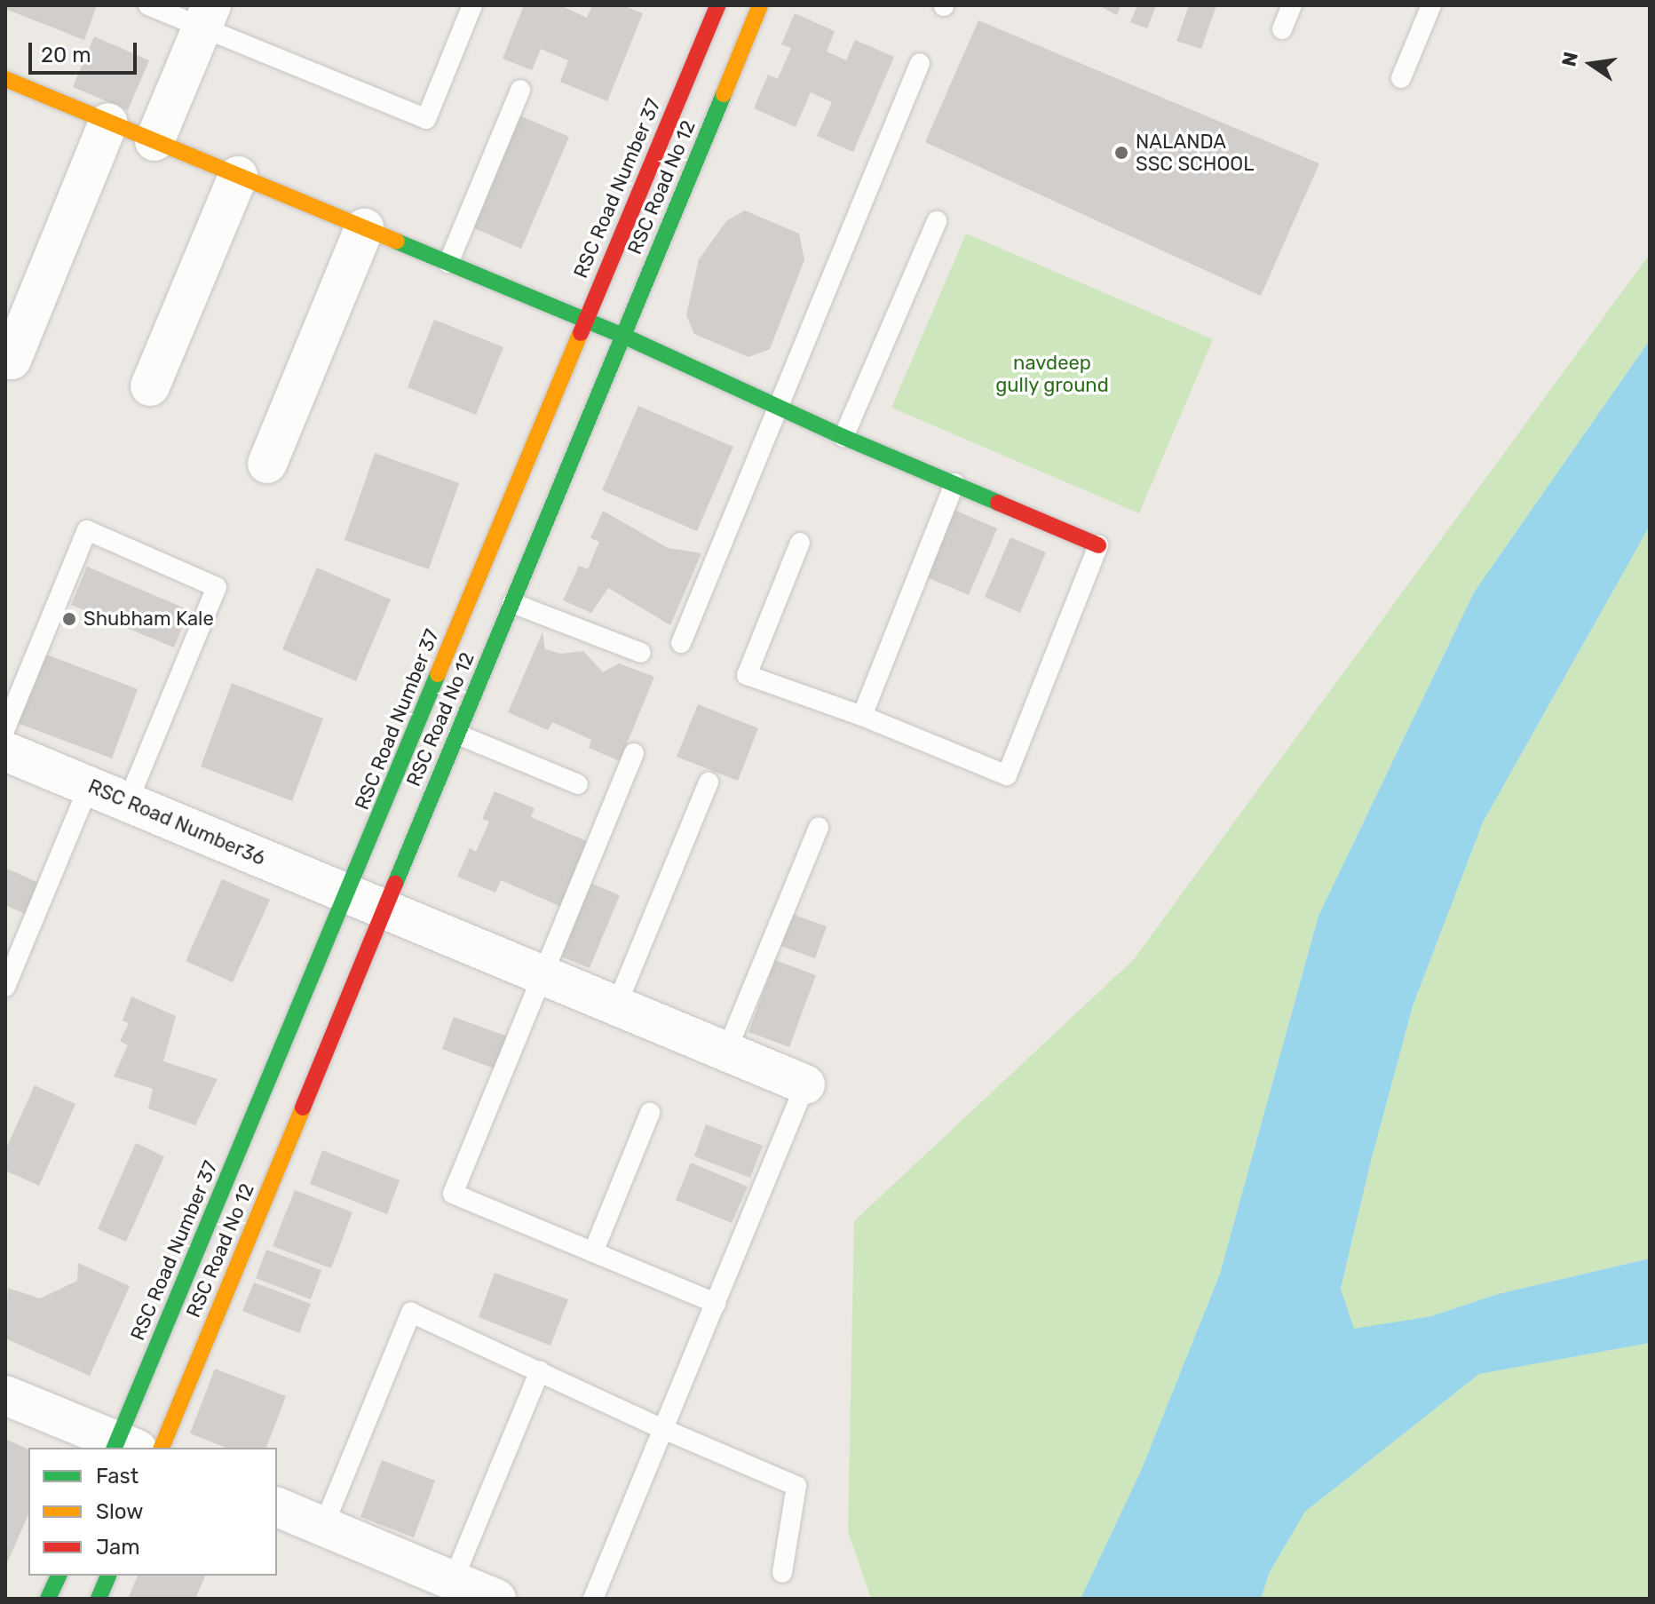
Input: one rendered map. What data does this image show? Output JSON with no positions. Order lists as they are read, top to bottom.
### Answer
{
  "streets": {
    "street": ["RSC Road No 12", "RSC Road Number 37", "RSC Road Number36"]
  },
  "crossings": [
    ["RSC Road No 12", "RSC Road Number36"],
    ["RSC Road Number 37", "RSC Road Number36"]
  ],
  "parks": ["navdeep gully ground"],
  "places": ["NALANDA SSC SCHOOL", "Shubham Kale"],
  "legend": ["Fast", "Slow", "Jam"],
  "scale_bar": "20 m",
  "north": "left"
}
